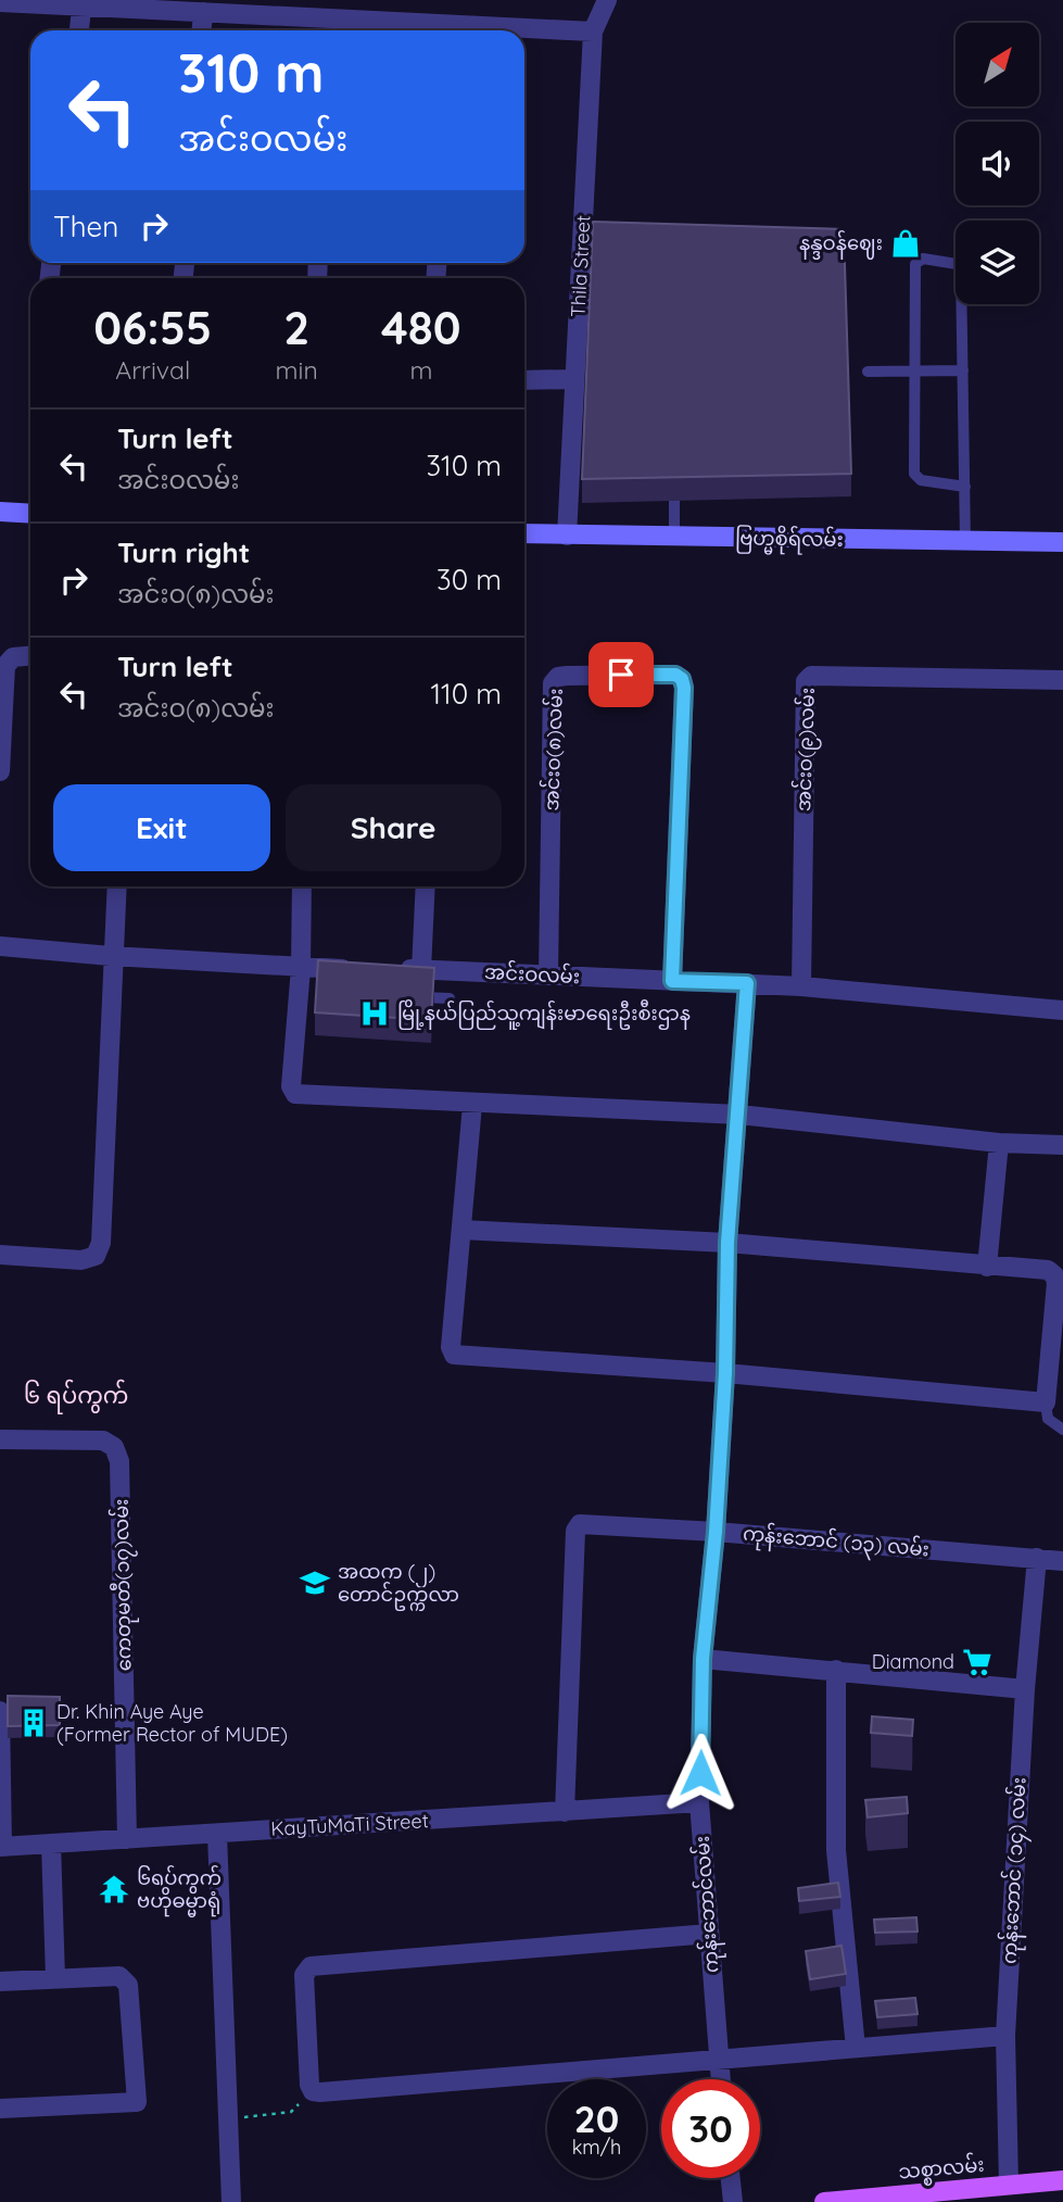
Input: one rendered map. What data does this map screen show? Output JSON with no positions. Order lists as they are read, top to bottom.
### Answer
{
  "streets": {
    "main road": ["ဗြဟ္မစိုရ်လမ်း", "သစ္စာလမ်း"],
    "street": [
      "Thila Street",
      "အင်းဝ(၈)လမ်း",
      "အင်းဝ(၉)လမ်း",
      "အင်းဝလမ်း",
      "ကုန်းဘောင် (၁၃) လမ်း",
      "ကေတုမတီ(၁၇)လမ်း",
      "KayTuMaTi Street",
      "ကုန်းဘောင် (၁၄) လမ်း",
      "ကုန်းဘောင်လမ်း"
    ]
  },
  "crossings": [
    ["Thila Street", "ဗြဟ္မစိုရ်လမ်း"],
    ["အင်းဝ(၈)လမ်း", "အင်းဝလမ်း"],
    ["အင်းဝ(၉)လမ်း", "အင်းဝလမ်း"],
    ["အင်းဝလမ်း", "ကုန်းဘောင်လမ်း"],
    ["ကုန်းဘောင် (၁၃) လမ်း", "KayTuMaTi Street"],
    ["ကုန်းဘောင် (၁၃) လမ်း", "ကုန်းဘောင် (၁၄) လမ်း"],
    ["ကုန်းဘောင် (၁၃) လမ်း", "ကုန်းဘောင်လမ်း"],
    ["ကေတုမတီ(၁၇)လမ်း", "KayTuMaTi Street"],
    ["KayTuMaTi Street", "ကုန်းဘောင်လမ်း"],
    ["ကုန်းဘောင် (၁၄) လမ်း", "သစ္စာလမ်း"]
  ],
  "districts": ["၆ ရပ်ကွက်"],
  "places": {
    "shop": ["နန္ဒဝန်ဈေး"],
    "hospital": ["မြို့နယ်ပြည်သူ့ကျန်းမာရေးဦးစီးဌာန"],
    "school or university": ["အထက (၂) တောင်ဥက္ကလာ"],
    "supermarket": ["Diamond"],
    "building": ["Dr. Khin Aye Aye (Former Rector of MUDE)"],
    "temple": ["၆ရပ်ကွက် ဗဟိုဓမ္မာရုံ"]
  },
  "north": "top right",
  "page": {
    "turn": ["310 m", "အင်းဝလမ်း"],
    "then": "Then",
    "eta": [
      "06:55",
      "Arrival",
      "2",
      "min",
      "480",
      "m"
    ],
    "list": [
      {
        "name": "Turn left",
        "note": "အင်းဝလမ်း",
        "value": "310 m"
      },
      {
        "name": "Turn right",
        "note": "အင်းဝ(၈)လမ်း",
        "value": "30 m"
      },
      {
        "name": "Turn left",
        "note": "အင်းဝ(၈)လမ်း",
        "value": "110 m"
      }
    ],
    "buttons": ["Exit", "Share"],
    "speed": "20 km/h",
    "limit": "30"
  }
}
